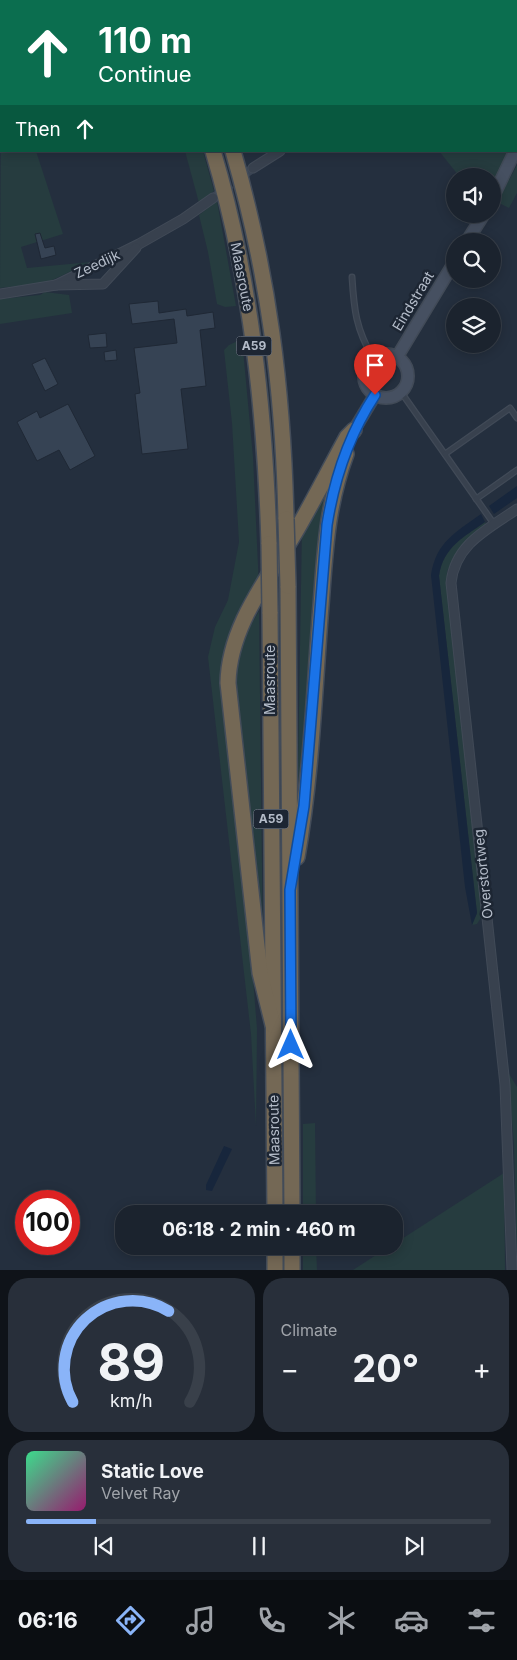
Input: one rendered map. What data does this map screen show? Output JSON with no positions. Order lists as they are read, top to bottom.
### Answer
{
  "streets": {
    "highway": ["Maasroute", "A59"],
    "main road": ["Eindstraat"],
    "street": ["Zeedijk", "Overstortweg"]
  },
  "crossings": [
    ["Maasroute", "A59"]
  ],
  "page": {
    "turn": ["110 m", "Continue"],
    "then": "Then",
    "limit": "100",
    "trip": "06:18 · 2 min · 460 m",
    "tile": "Climate",
    "heat": ["−", "20°", "+"],
    "song": ["Static Love", "Velvet Ray"],
    "tabs": "06:16",
    "gauge": ["89", "km/h"]
  }
}
